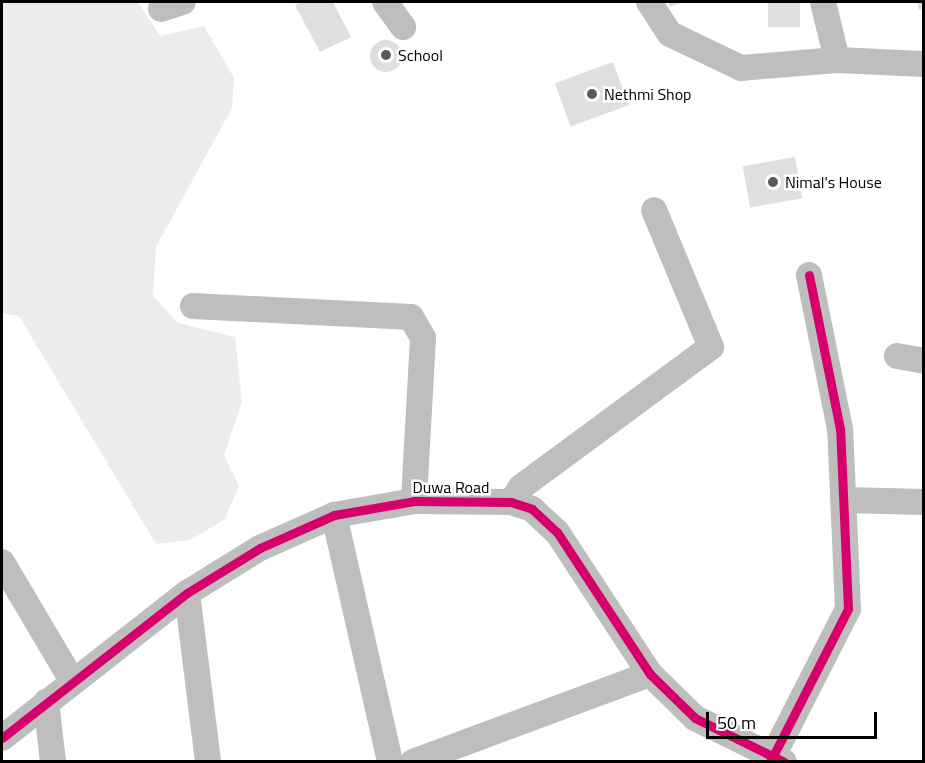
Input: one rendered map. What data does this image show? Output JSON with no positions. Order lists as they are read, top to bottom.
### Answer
{
  "streets": {
    "street": ["Duwa Road"]
  },
  "places": ["School", "Nethmi Shop", "Nimal's House"],
  "scale_bar": "50 m"
}
